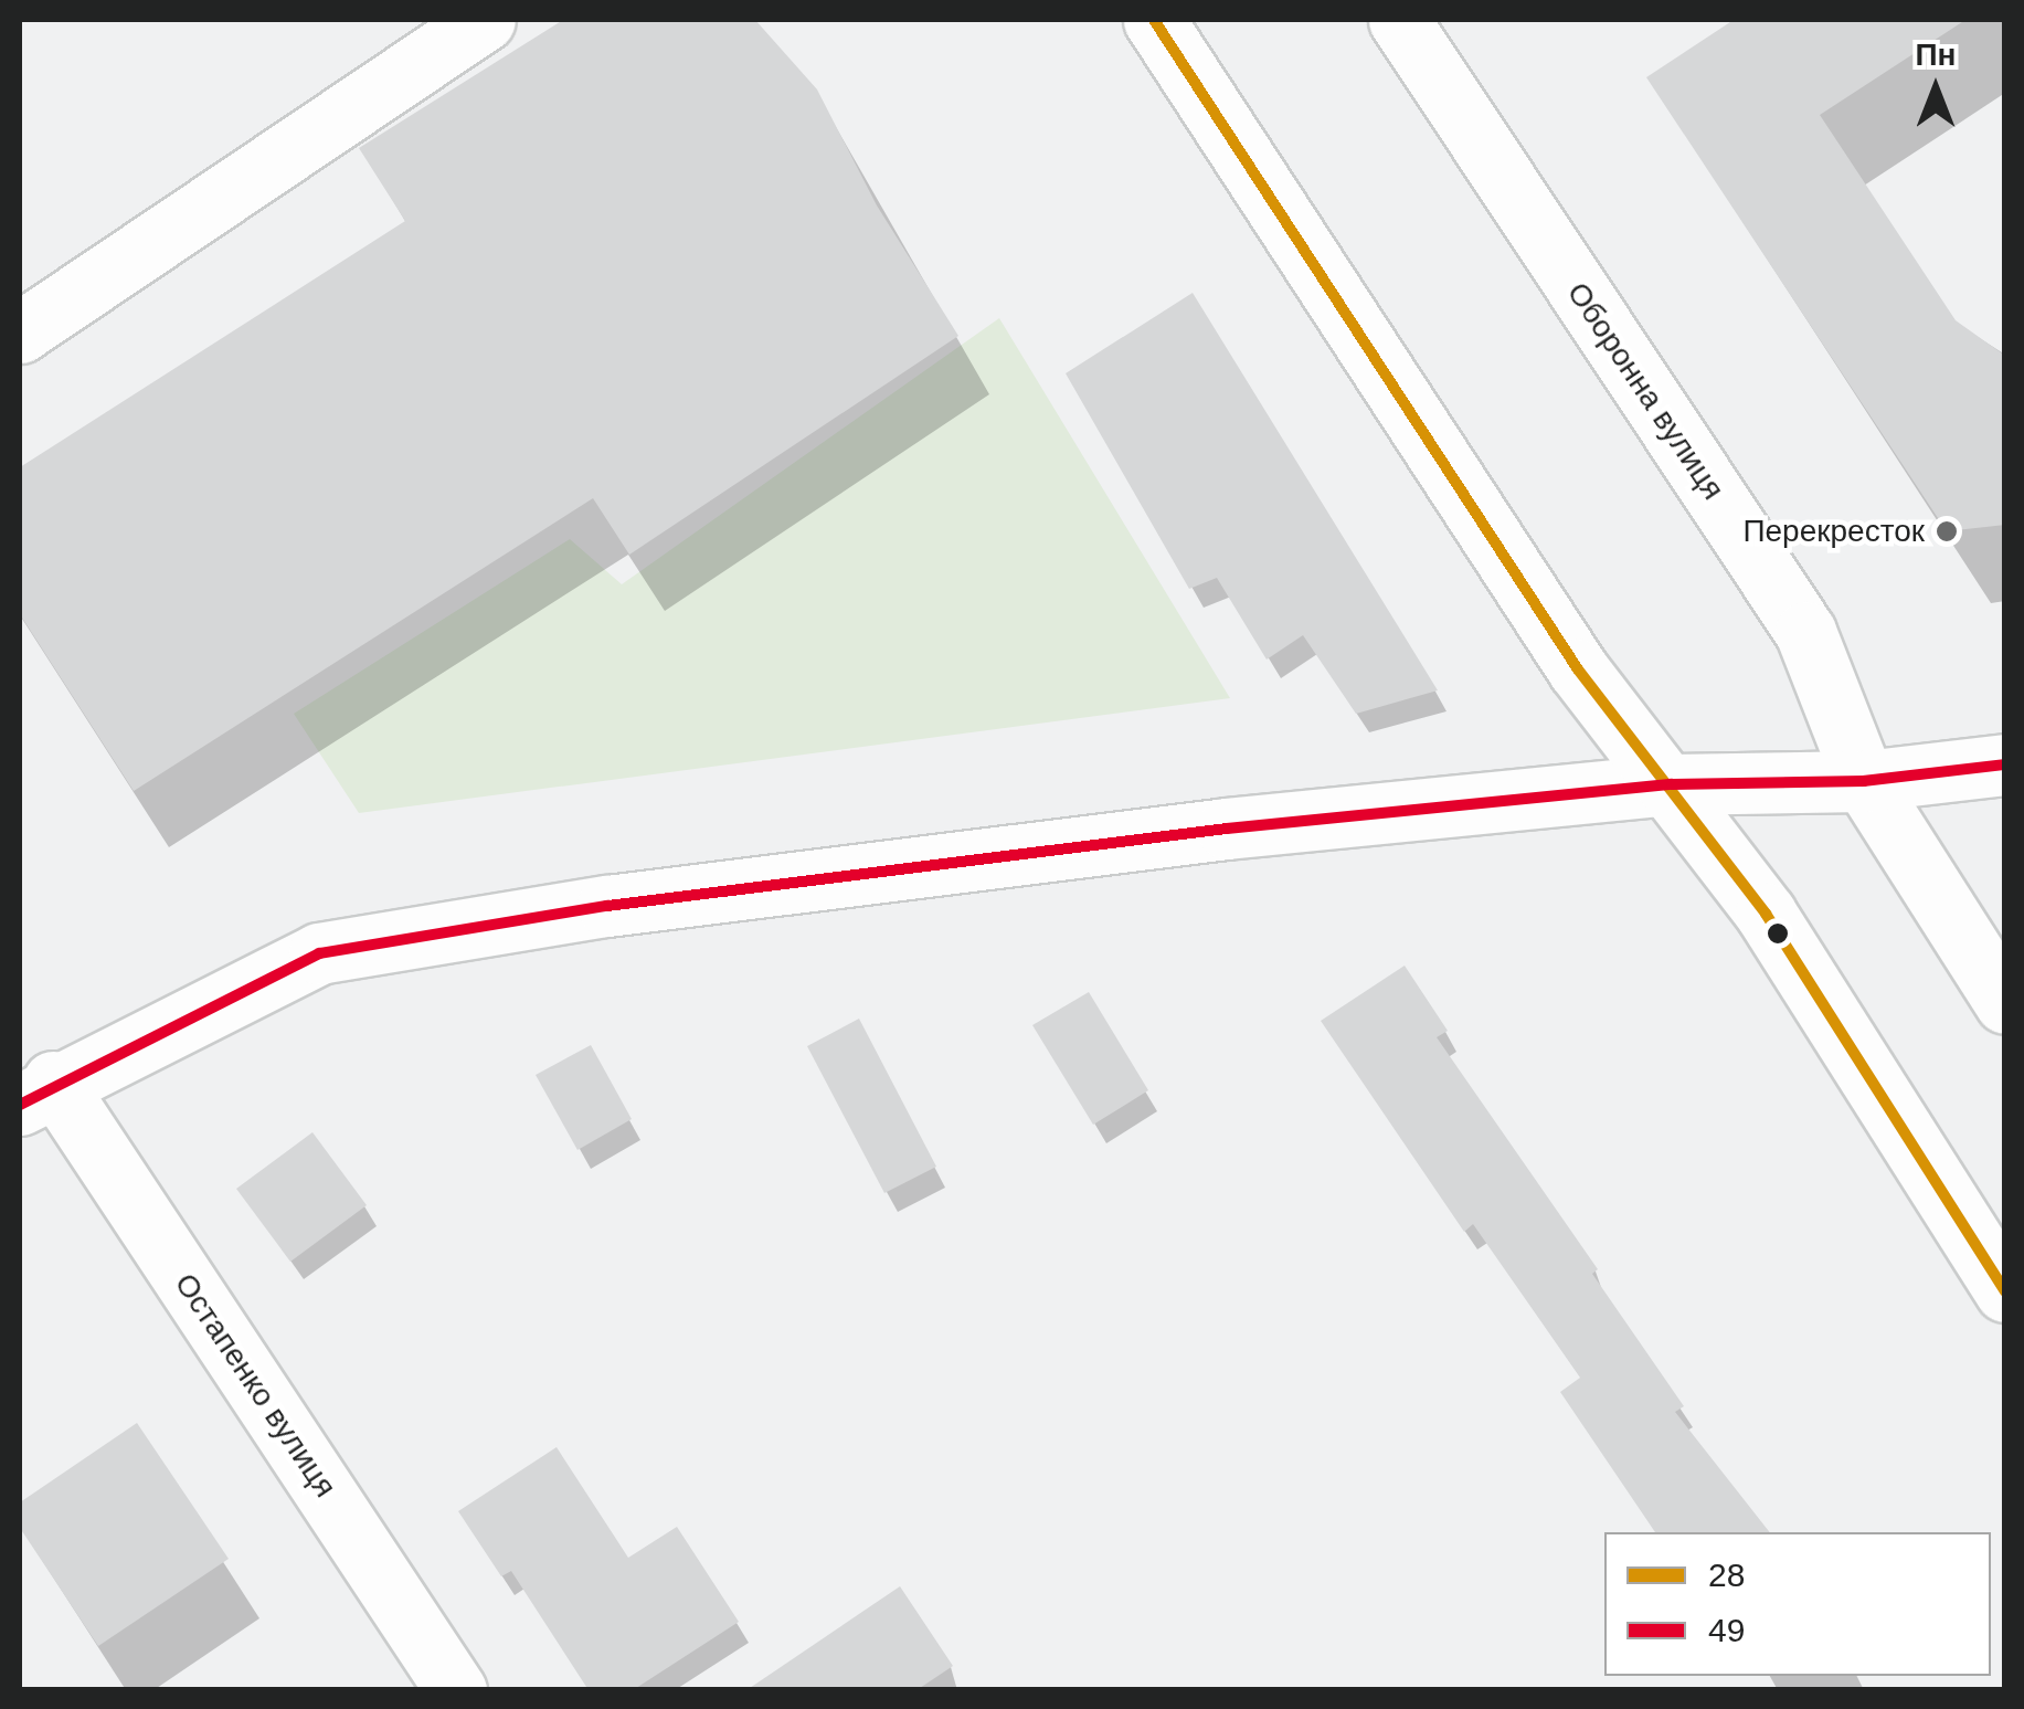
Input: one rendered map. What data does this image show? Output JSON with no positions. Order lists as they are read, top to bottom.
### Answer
{
  "streets": {
    "main road": ["Оборонна вулиця", "Остапенко вулиця"]
  },
  "places": ["Перекресток"],
  "lines": ["transit line 28", "transit line 49"],
  "legend": ["28", "49"],
  "north": "top"
}
